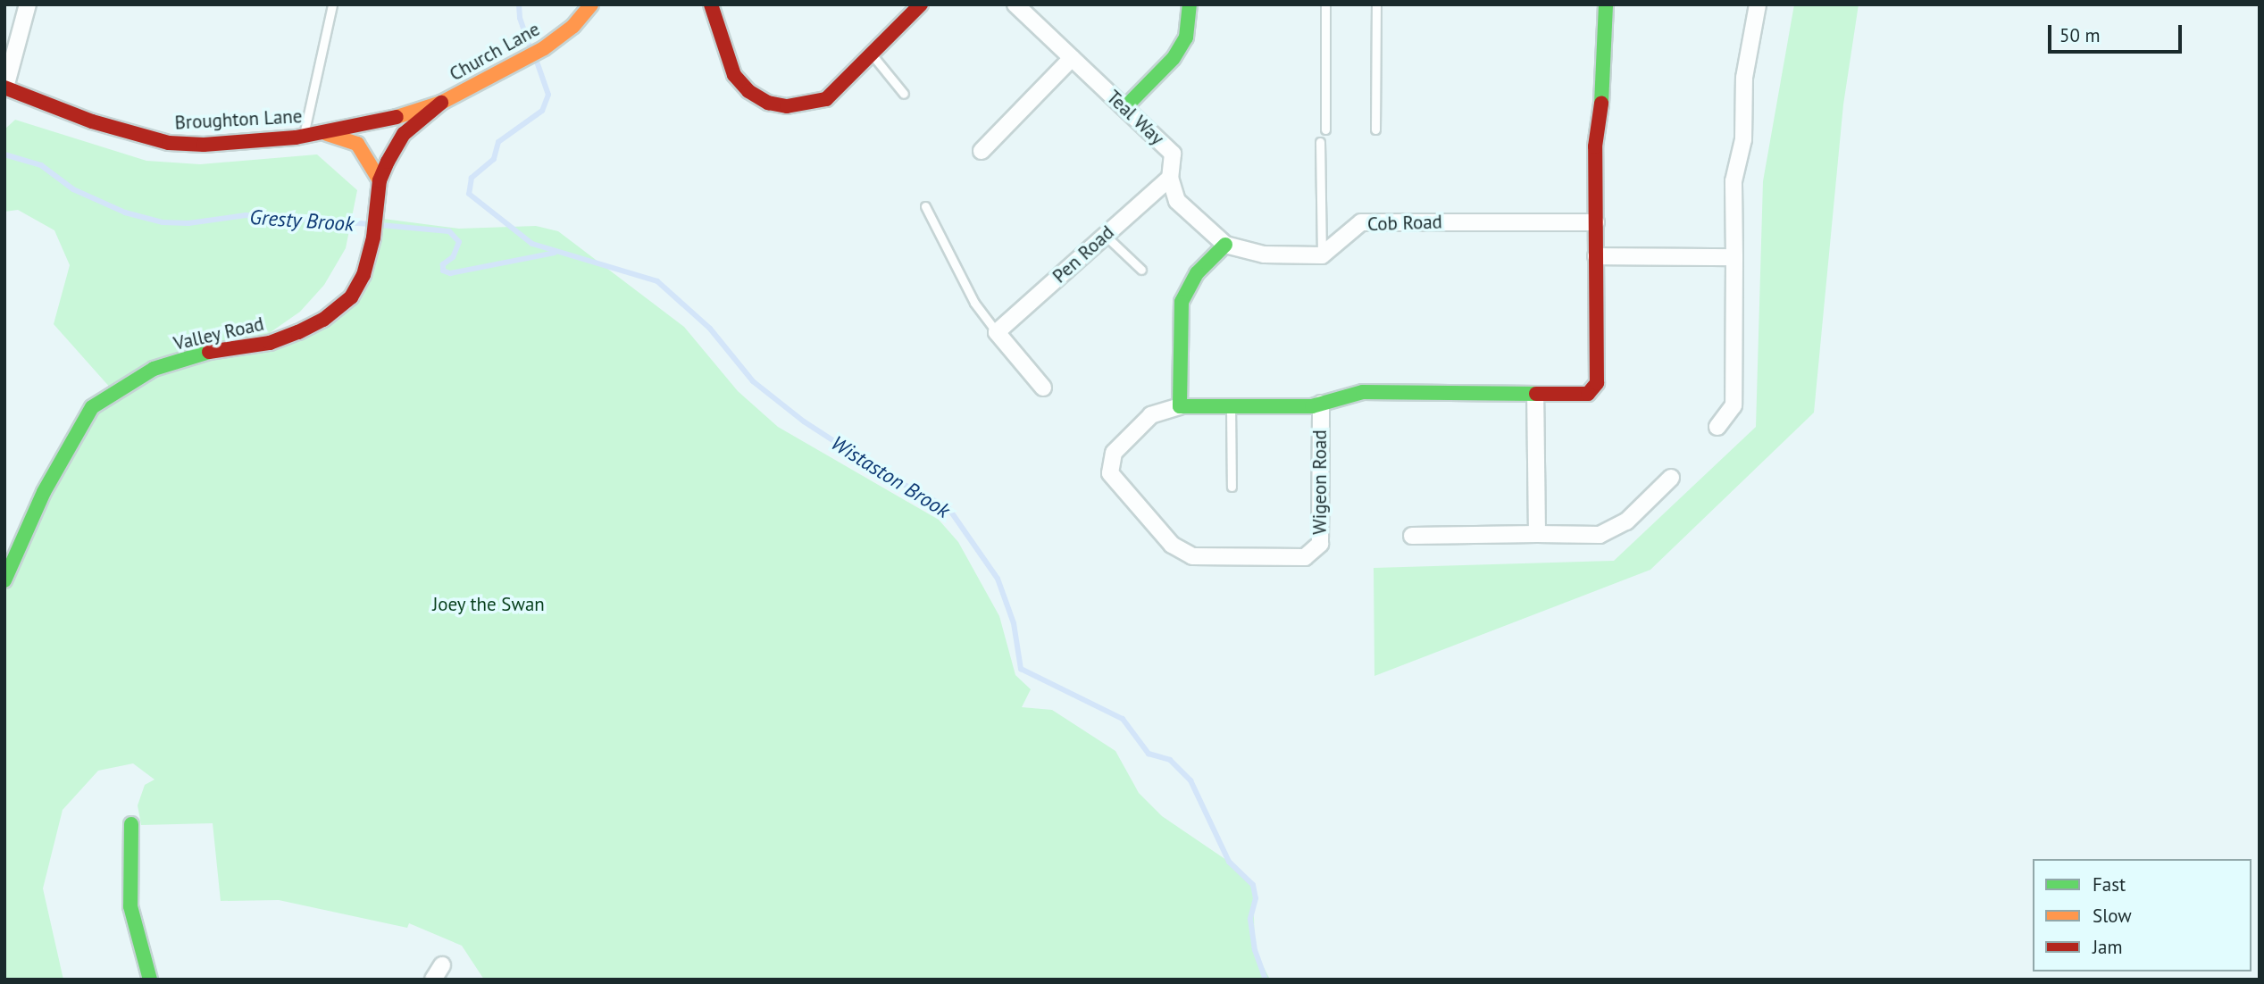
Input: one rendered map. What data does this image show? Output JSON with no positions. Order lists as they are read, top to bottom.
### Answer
{
  "streets": {
    "street": [
      "Church Lane",
      "Teal Way",
      "Broughton Lane",
      "Cob Road",
      "Pen Road",
      "Valley Road",
      "Wigeon Road"
    ]
  },
  "crossings": [
    ["Church Lane", "Broughton Lane"],
    ["Church Lane", "Valley Road"],
    ["Teal Way", "Pen Road"],
    ["Broughton Lane", "Valley Road"]
  ],
  "water": ["Gresty Brook", "Wistaston Brook"],
  "parks": ["Joey the Swan"],
  "legend": ["Fast", "Slow", "Jam"],
  "scale_bar": "50 m"
}
